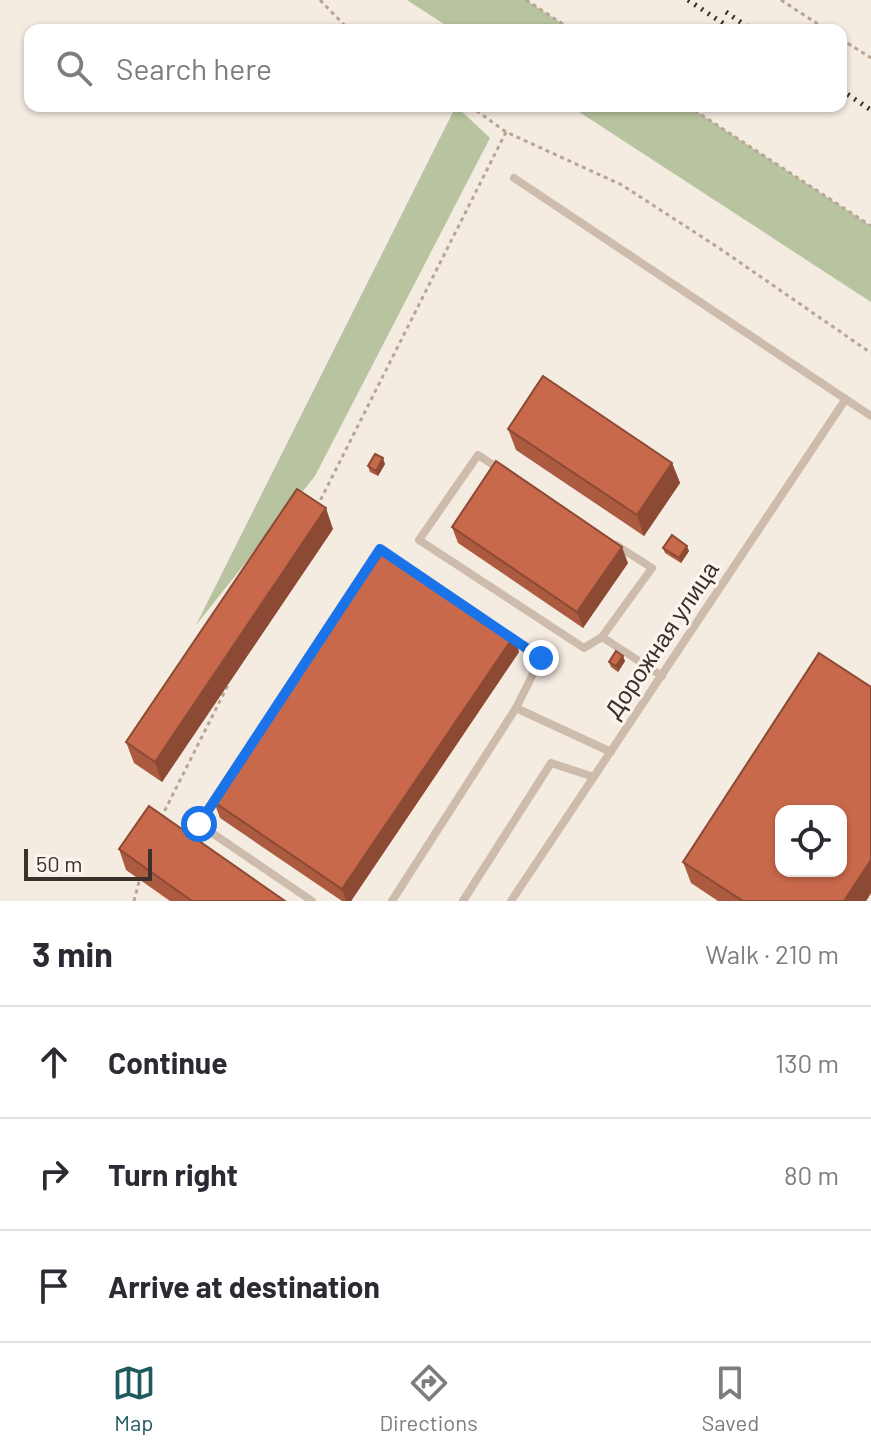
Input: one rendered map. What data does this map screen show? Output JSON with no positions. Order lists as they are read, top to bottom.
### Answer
{
  "streets": {
    "lane": ["Дорожная улица"]
  },
  "scale_bar": "50 m",
  "page": {
    "search": "Search here",
    "scale": "50 m",
    "heading": ["3 min", "Walk · 210 m"],
    "list": [
      ["Continue", "130 m"],
      ["Turn right", "80 m"],
      "Arrive at destination"
    ],
    "nav": ["Map", "Directions", "Saved"]
  }
}
